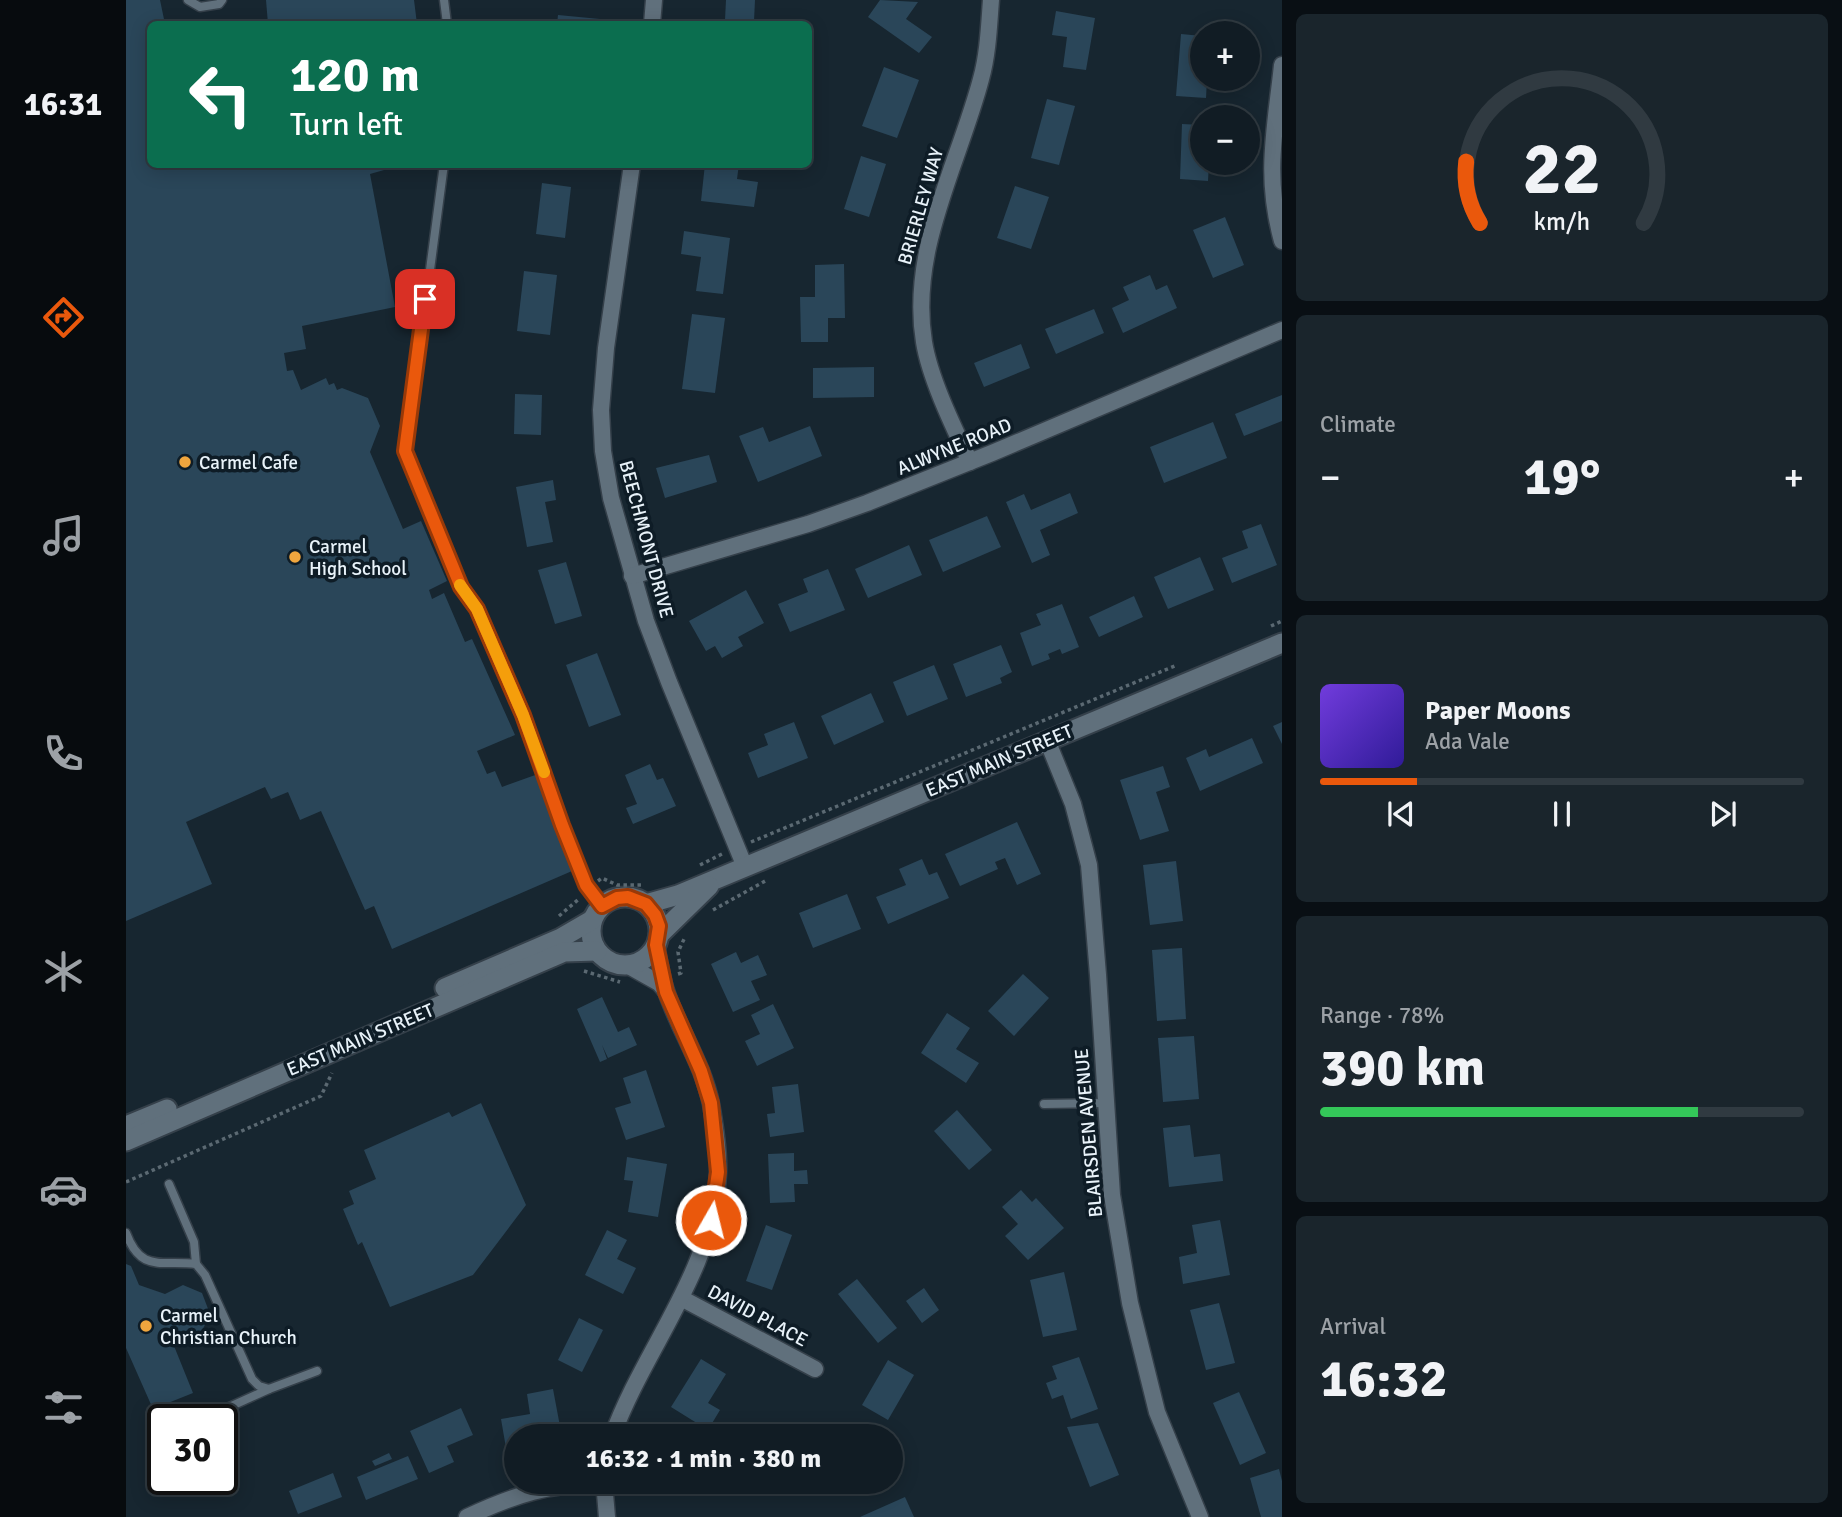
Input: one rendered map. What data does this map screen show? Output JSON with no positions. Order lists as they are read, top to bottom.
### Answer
{
  "streets": {
    "main road": ["EAST MAIN STREET"],
    "street": [
      "BRIERLEY WAY",
      "ALWYNE ROAD",
      "BEECHMONT DRIVE",
      "BLAIRSDEN AVENUE",
      "DAVID PLACE"
    ]
  },
  "crossings": [
    ["BRIERLEY WAY", "ALWYNE ROAD"],
    ["ALWYNE ROAD", "BEECHMONT DRIVE"],
    ["BEECHMONT DRIVE", "EAST MAIN STREET"],
    ["EAST MAIN STREET", "BLAIRSDEN AVENUE"]
  ],
  "places": ["Carmel Cafe", "Carmel High School", "Carmel Christian Church"],
  "page": {
    "tabs": "16:31",
    "map_buttons": ["+", "−"],
    "turn": ["120 m", "Turn left"],
    "tile": [
      "Climate",
      ["Range · 78%", "390 km"],
      ["Arrival", "16:32"]
    ],
    "heat": ["−", "19°", "+"],
    "song": ["Paper Moons", "Ada Vale"],
    "limit": "30",
    "trip": "16:32 · 1 min · 380 m",
    "gauge": ["22", "km/h"]
  }
}
